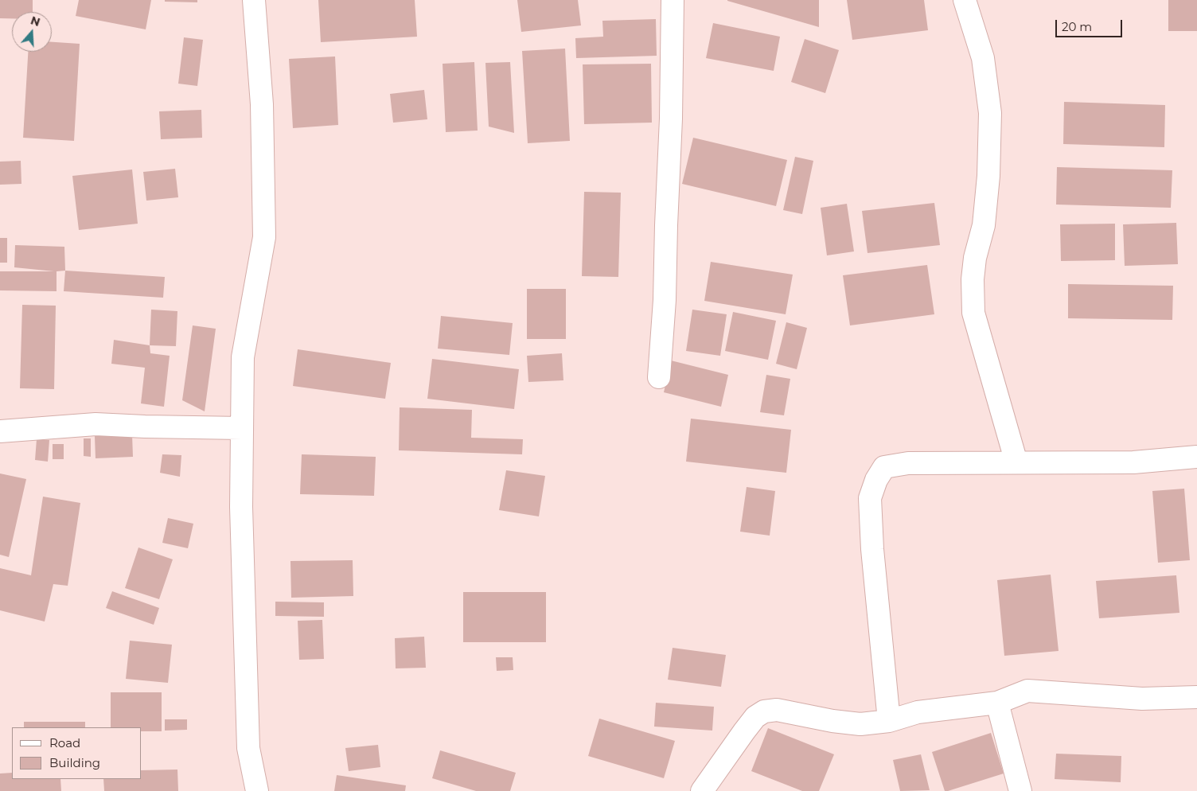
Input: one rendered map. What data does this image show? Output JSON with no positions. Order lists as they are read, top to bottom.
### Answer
{
  "legend": ["Road", "Building"],
  "scale_bar": "20 m",
  "north": "top"
}
